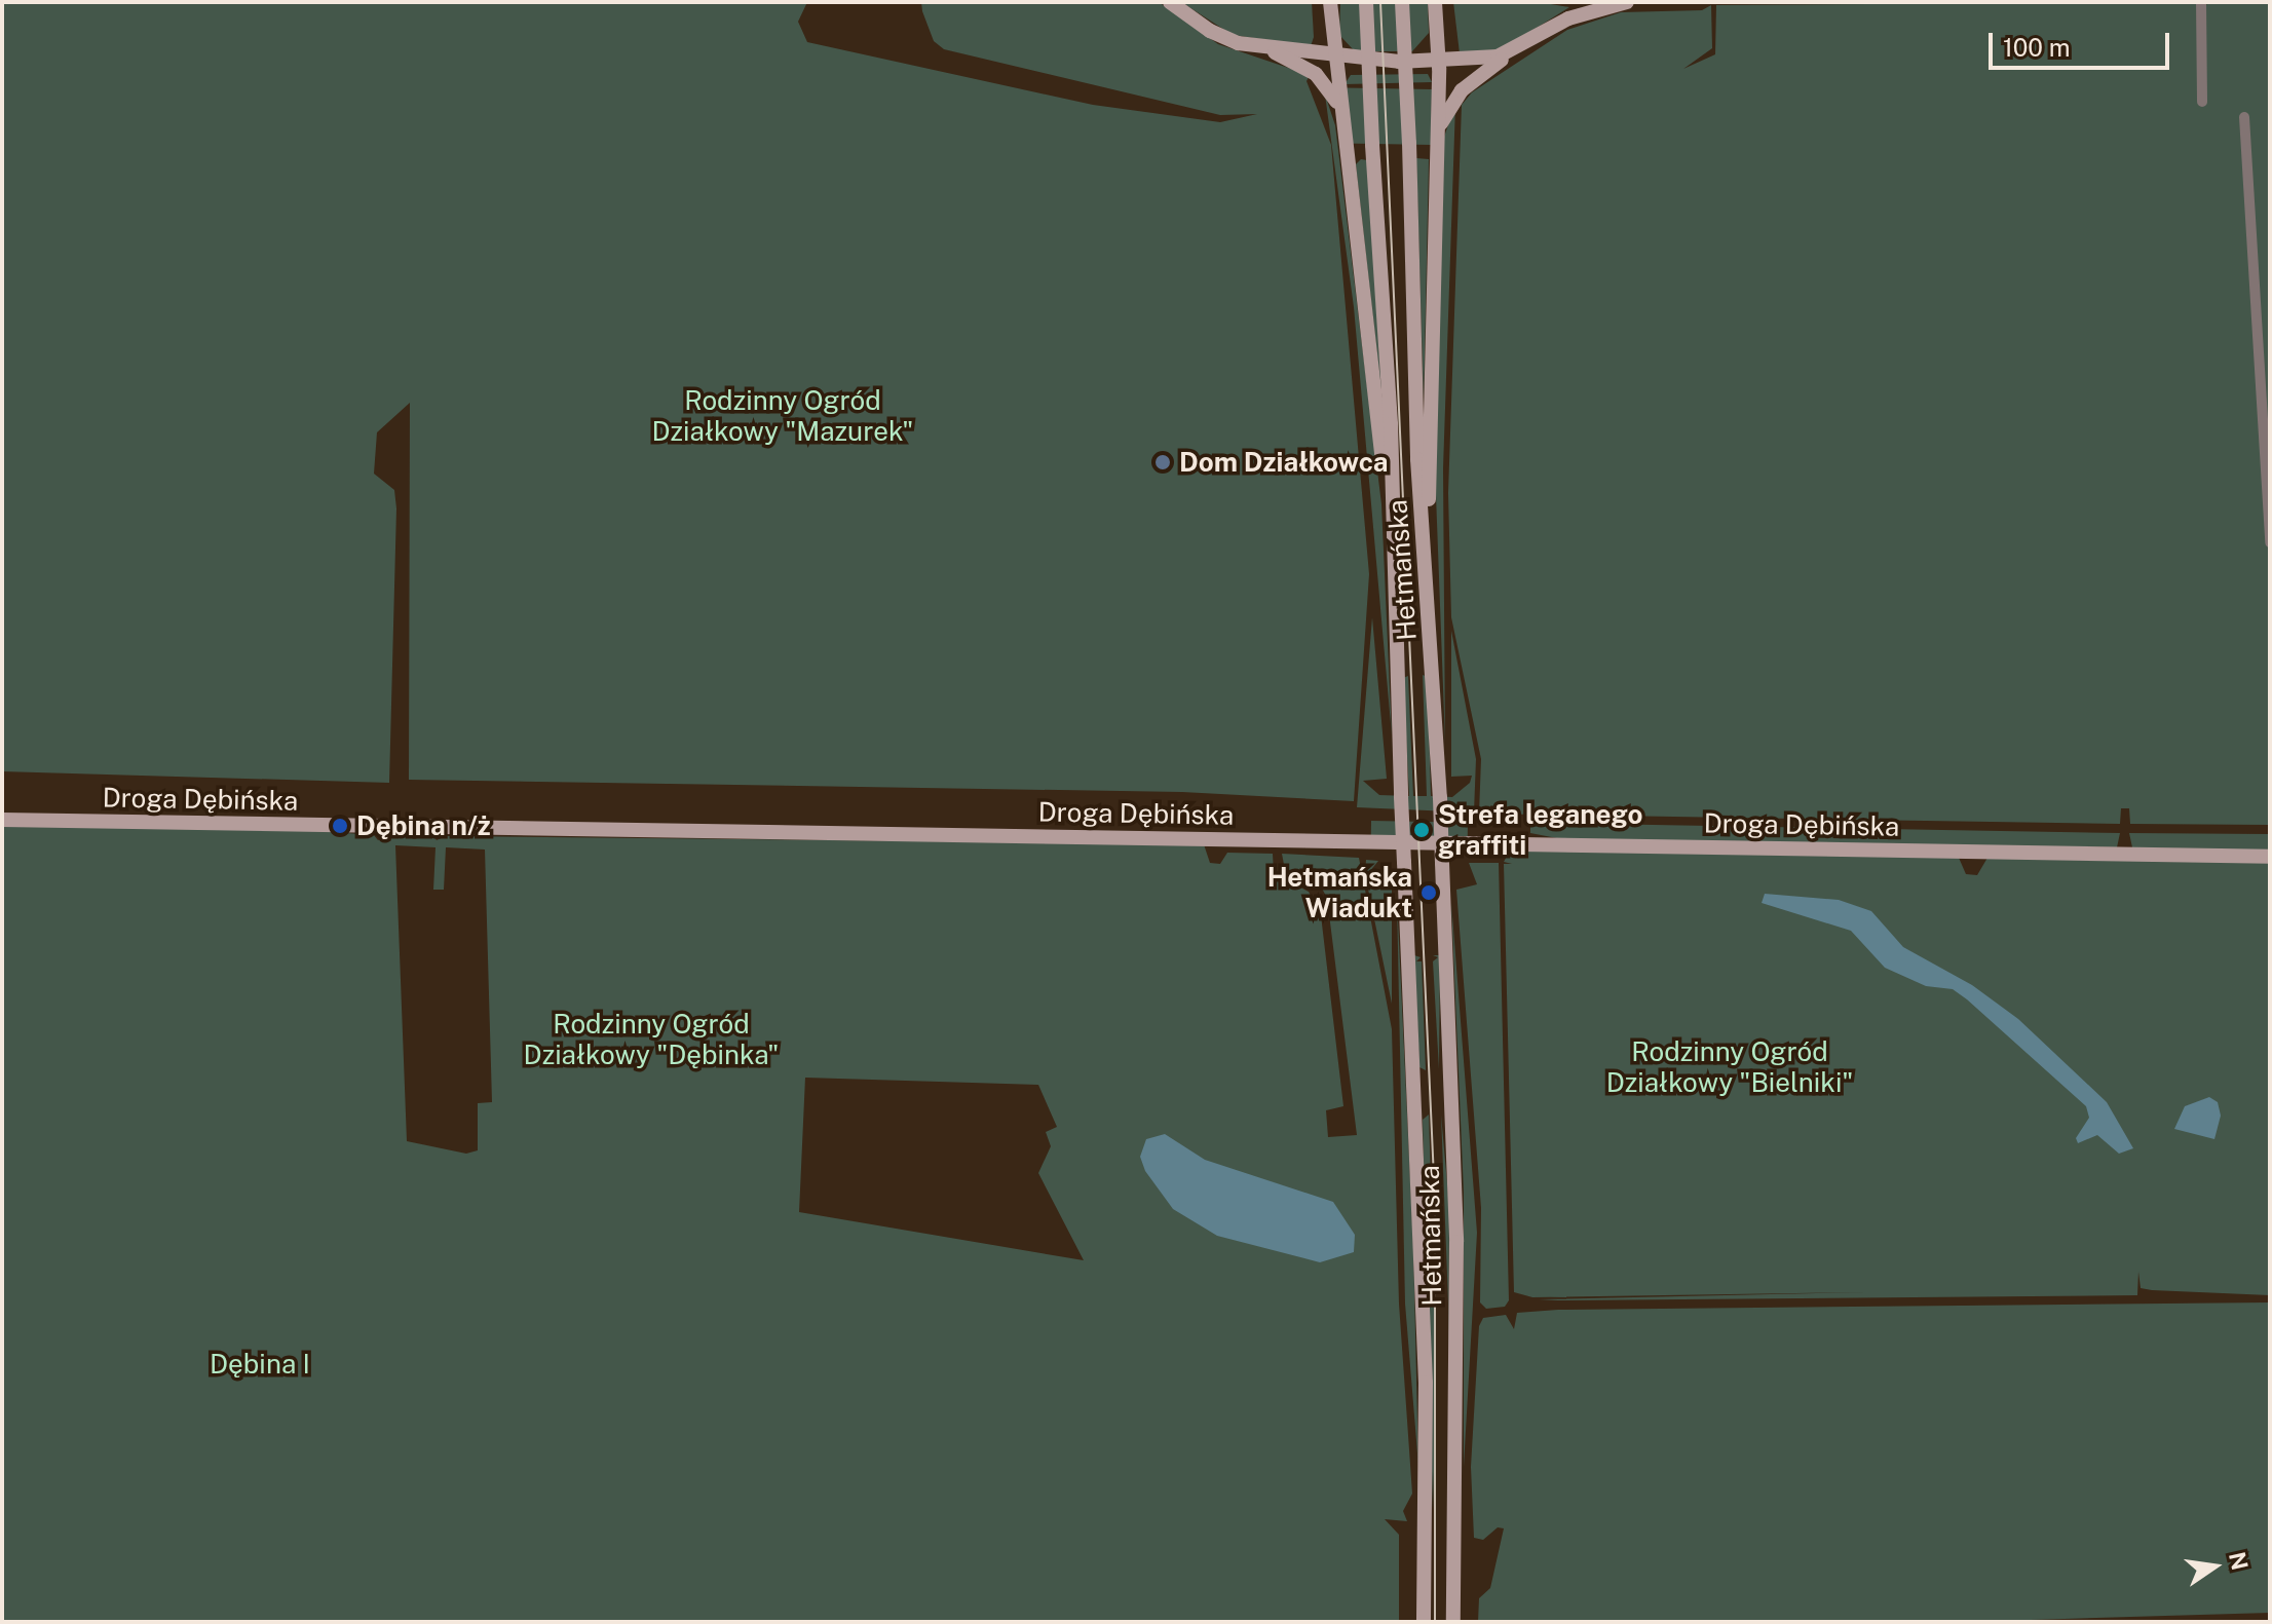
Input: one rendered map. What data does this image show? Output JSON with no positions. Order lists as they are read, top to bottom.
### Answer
{
  "streets": {
    "main road": ["Hetmańska", "Droga Dębińska"]
  },
  "parks": [
    "Rodzinny Ogród Działkowy \"Mazurek\"",
    "Rodzinny Ogród Działkowy \"Dębinka\"",
    "Rodzinny Ogród Działkowy \"Bielniki\"",
    "Dębina I"
  ],
  "places": [
    "Dom Działkowca",
    "Dębina n/ż",
    "Strefa leganego graffiti",
    "Hetmańska Wiadukt"
  ],
  "scale_bar": "100 m",
  "north": "right"
}
